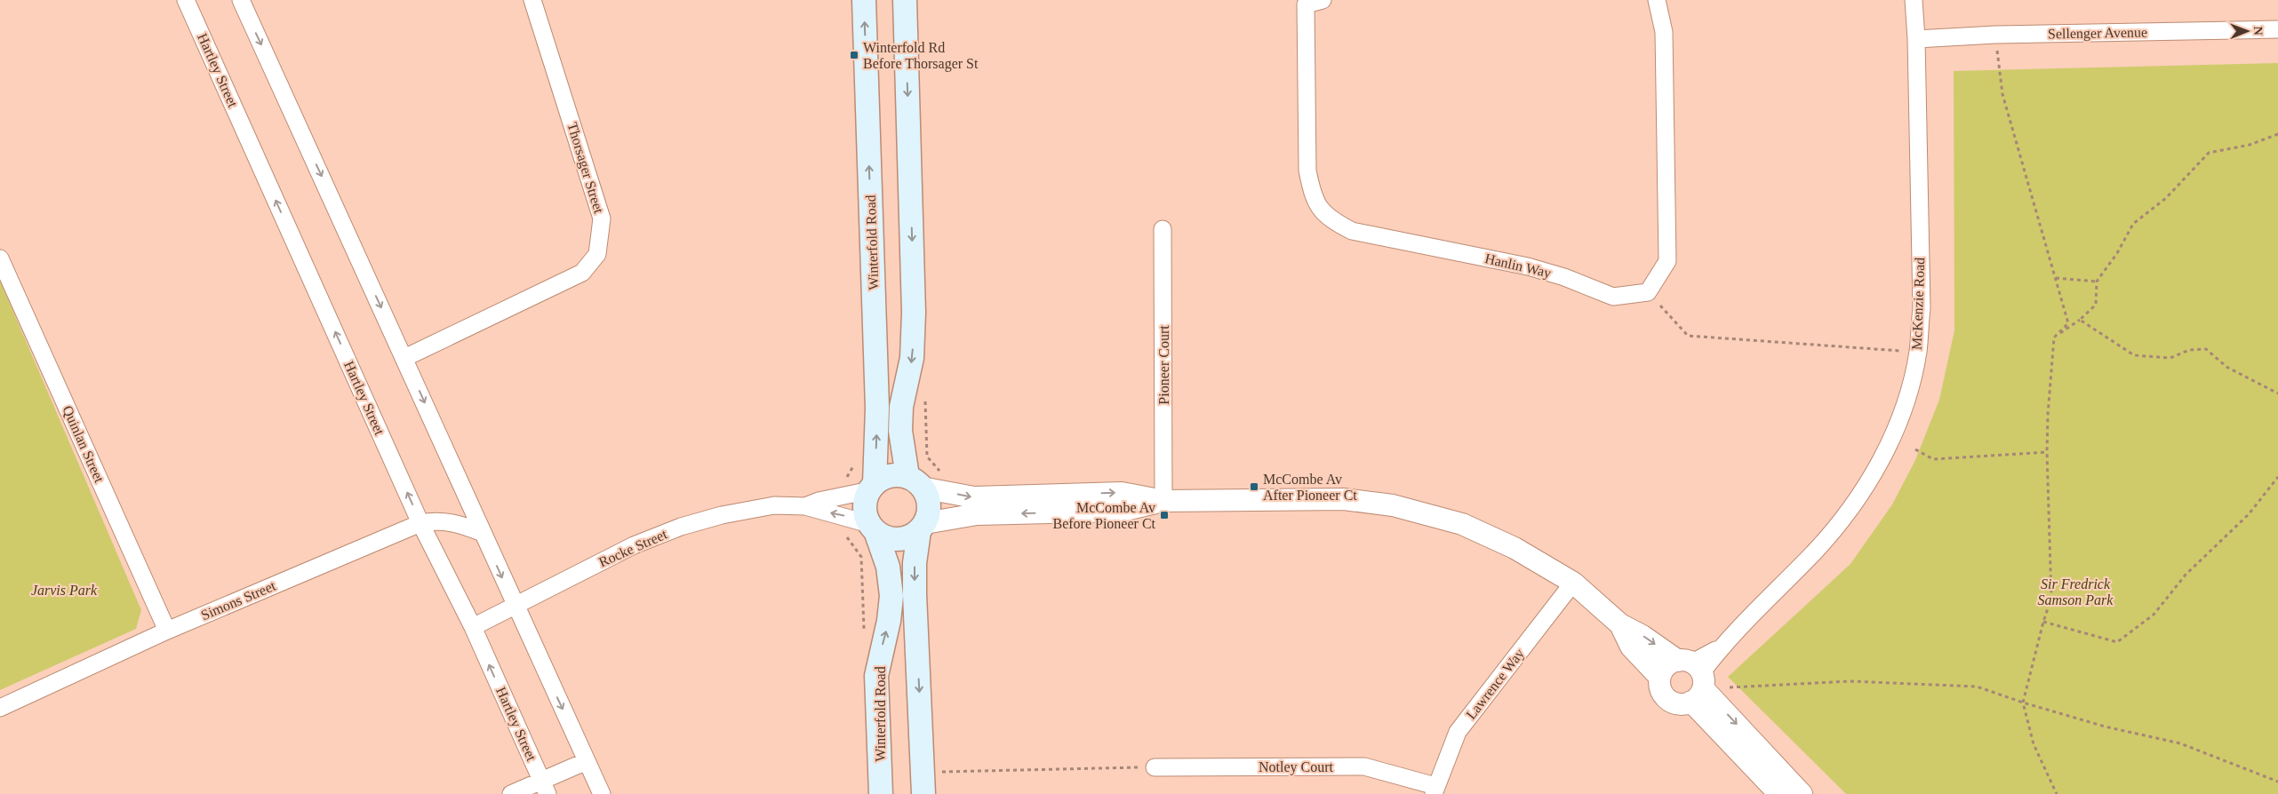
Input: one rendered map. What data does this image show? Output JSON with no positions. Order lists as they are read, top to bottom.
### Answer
{
  "streets": {
    "main road": ["Winterfold Road"],
    "street": [
      "Sellenger Avenue",
      "Hartley Street",
      "Thorsager Street",
      "Hanlin Way",
      "McKenzie Road",
      "Pioneer Court",
      "Quinlan Street",
      "Rocke Street",
      "Simons Street",
      "Lawrence Way",
      "Notley Court"
    ]
  },
  "crossings": [
    ["Sellenger Avenue", "McKenzie Road"],
    ["Hartley Street", "Rocke Street"],
    ["Hartley Street", "Simons Street"],
    ["Winterfold Road", "Rocke Street"],
    ["Quinlan Street", "Simons Street"],
    ["Lawrence Way", "Notley Court"]
  ],
  "parks": ["Sir Fredrick Samson Park", "Jarvis Park"],
  "places": {
    "transit": ["Winterfold Rd Before Thorsager St", "McCombe Av After Pioneer Ct", "McCombe Av Before Pioneer Ct"]
  },
  "north": "right"
}
